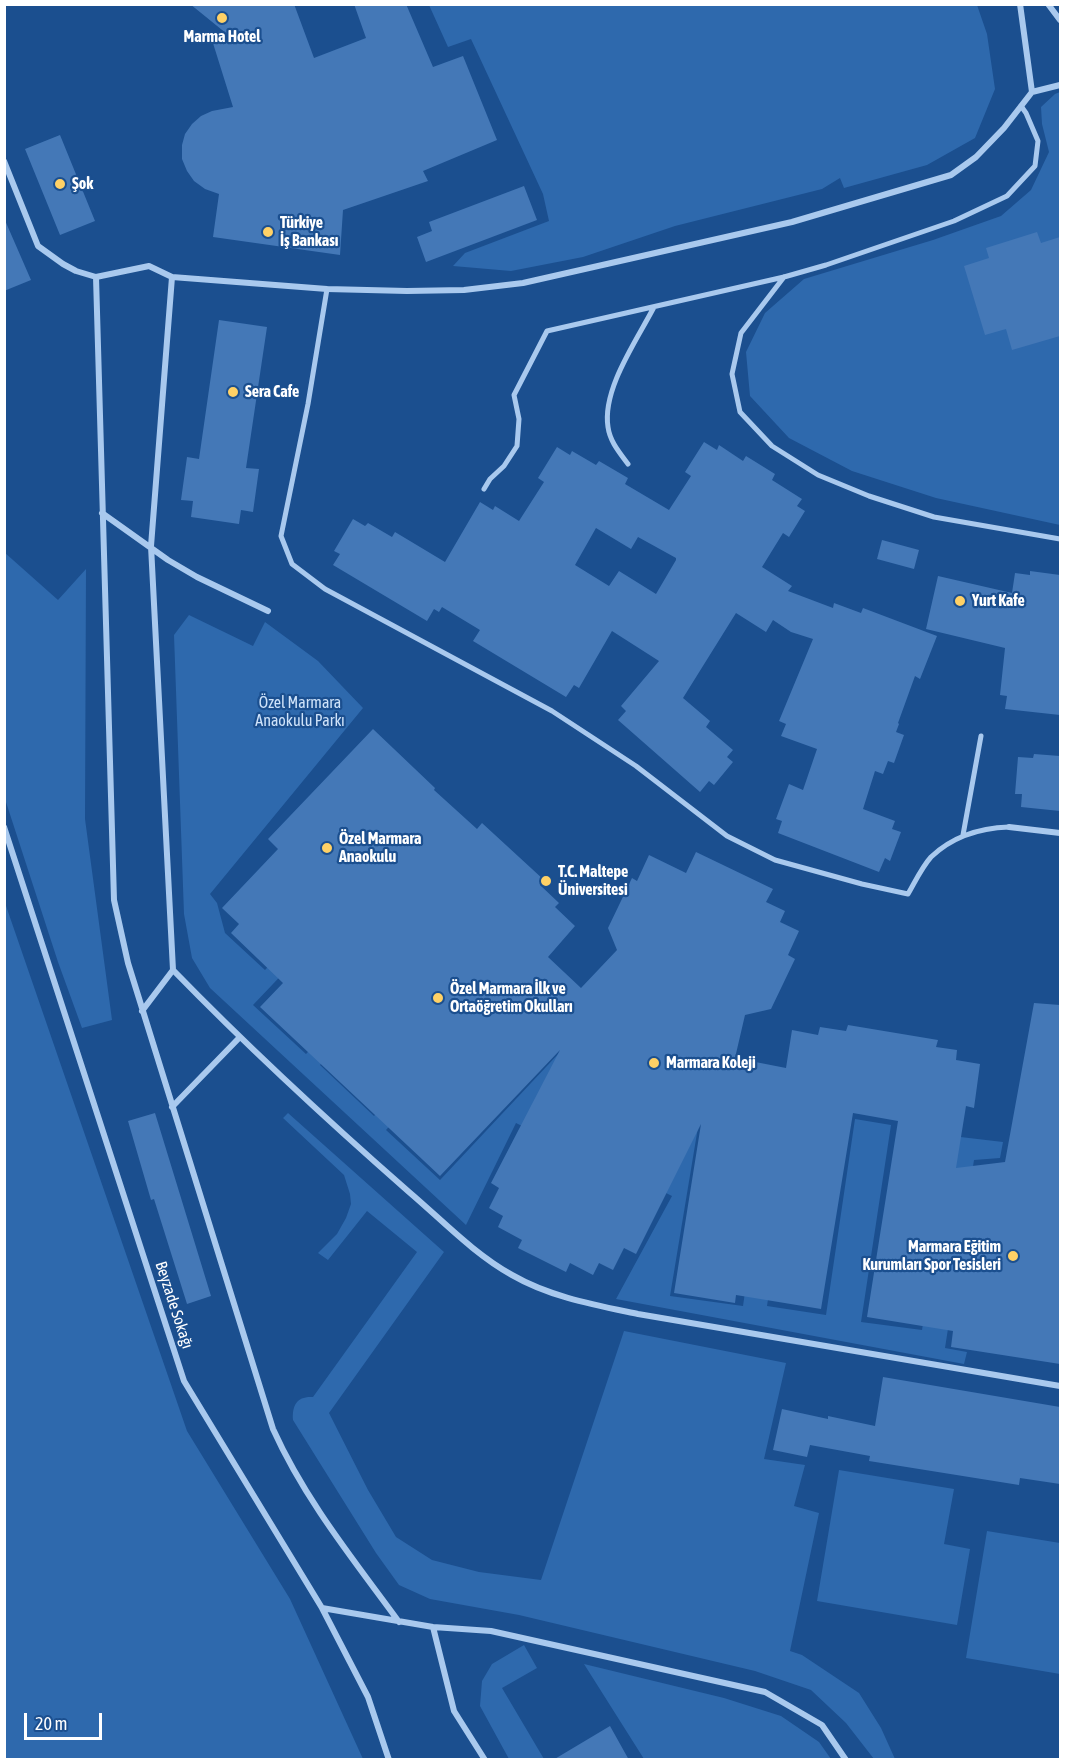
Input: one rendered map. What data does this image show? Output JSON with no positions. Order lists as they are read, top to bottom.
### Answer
{
  "streets": {
    "street": ["Beyzade Sokağı"]
  },
  "parks": ["Özel Marmara Anaokulu Parkı"],
  "places": [
    "Marma Hotel",
    "Şok",
    "Türkiye İş Bankası",
    "Sera Cafe",
    "Yurt Kafe",
    "Özel Marmara Anaokulu",
    "T.C. Maltepe Üniversitesi",
    "Özel Marmara İlk ve Ortaöğretim Okulları",
    "Marmara Koleji",
    "Marmara Eğitim Kurumları Spor Tesisleri"
  ],
  "scale_bar": "20 m"
}
